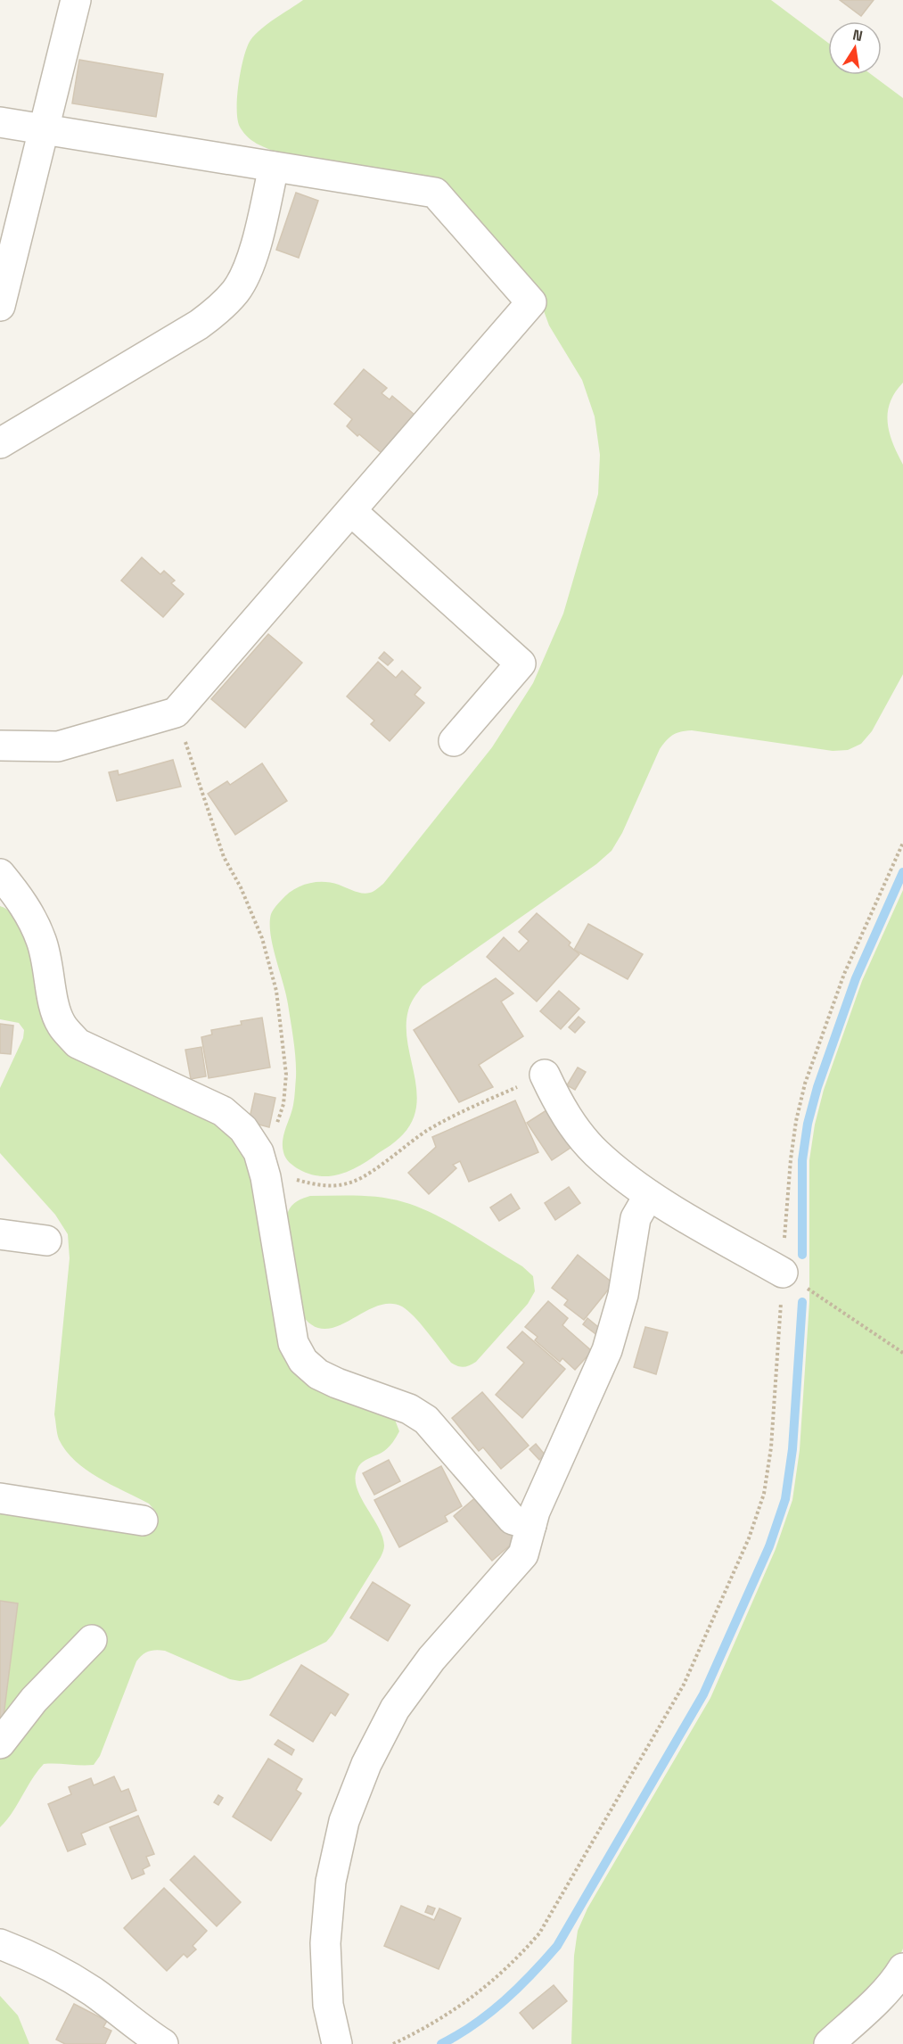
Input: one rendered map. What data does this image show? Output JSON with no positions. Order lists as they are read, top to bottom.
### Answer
{
  "north": "top"
}
